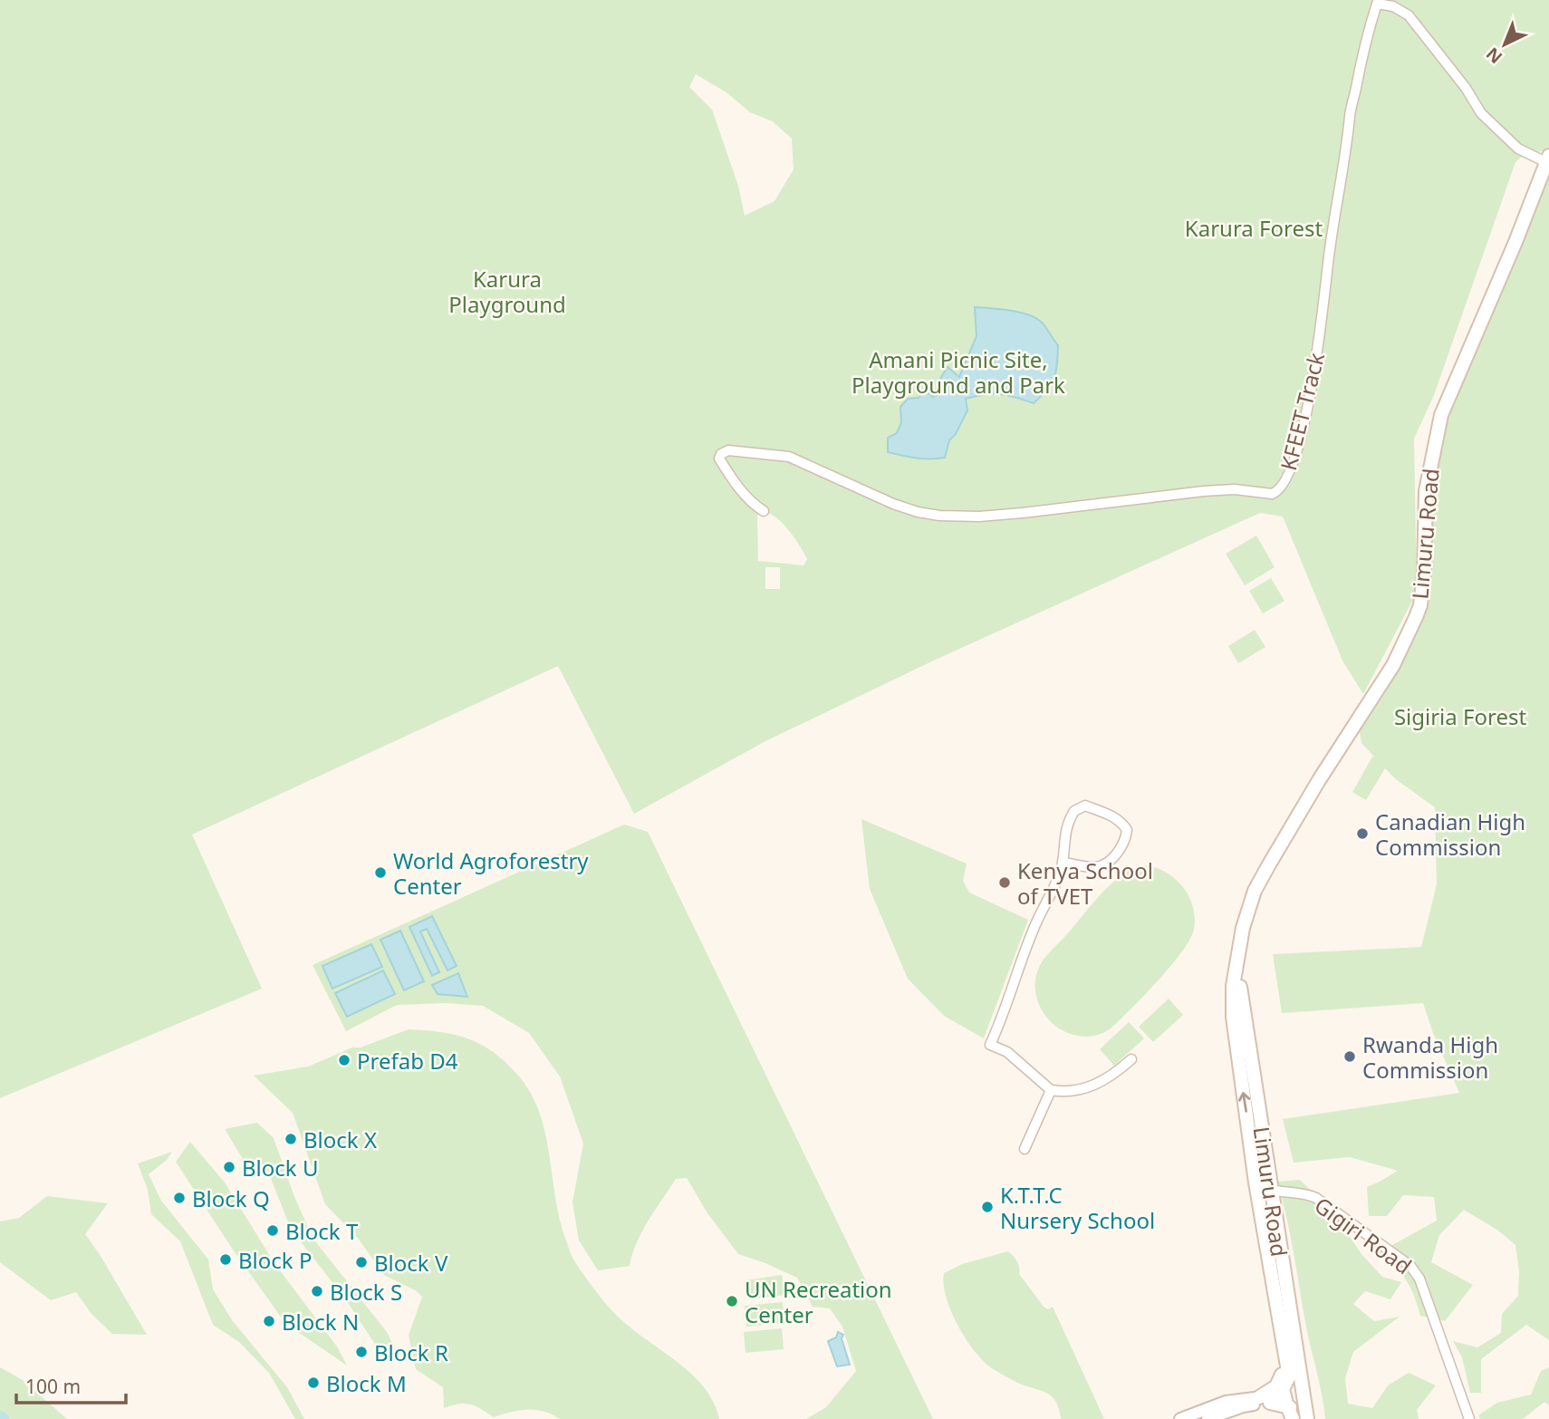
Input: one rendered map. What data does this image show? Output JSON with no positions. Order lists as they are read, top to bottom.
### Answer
{
  "streets": {
    "main road": ["Limuru Road"],
    "street": ["KFEET Track", "Gigiri Road"]
  },
  "crossings": [
    ["KFEET Track", "Limuru Road"],
    ["Limuru Road", "Gigiri Road"]
  ],
  "parks": [
    "Karura Forest",
    "Karura Playground",
    "Amani Picnic Site, Playground and Park",
    "Sigiria Forest"
  ],
  "places": [
    "Canadian High Commission",
    "World Agroforestry Center",
    "Kenya School of TVET",
    "Rwanda High Commission",
    "Prefab D4",
    "Block X",
    "Block U",
    "Block Q",
    "K.T.T.C Nursery School",
    "Block T",
    "Block P",
    "Block V",
    "Block S",
    "UN Recreation Center",
    "Block N",
    "Block R",
    "Block M"
  ],
  "scale_bar": "100 m",
  "north": "bottom left"
}
